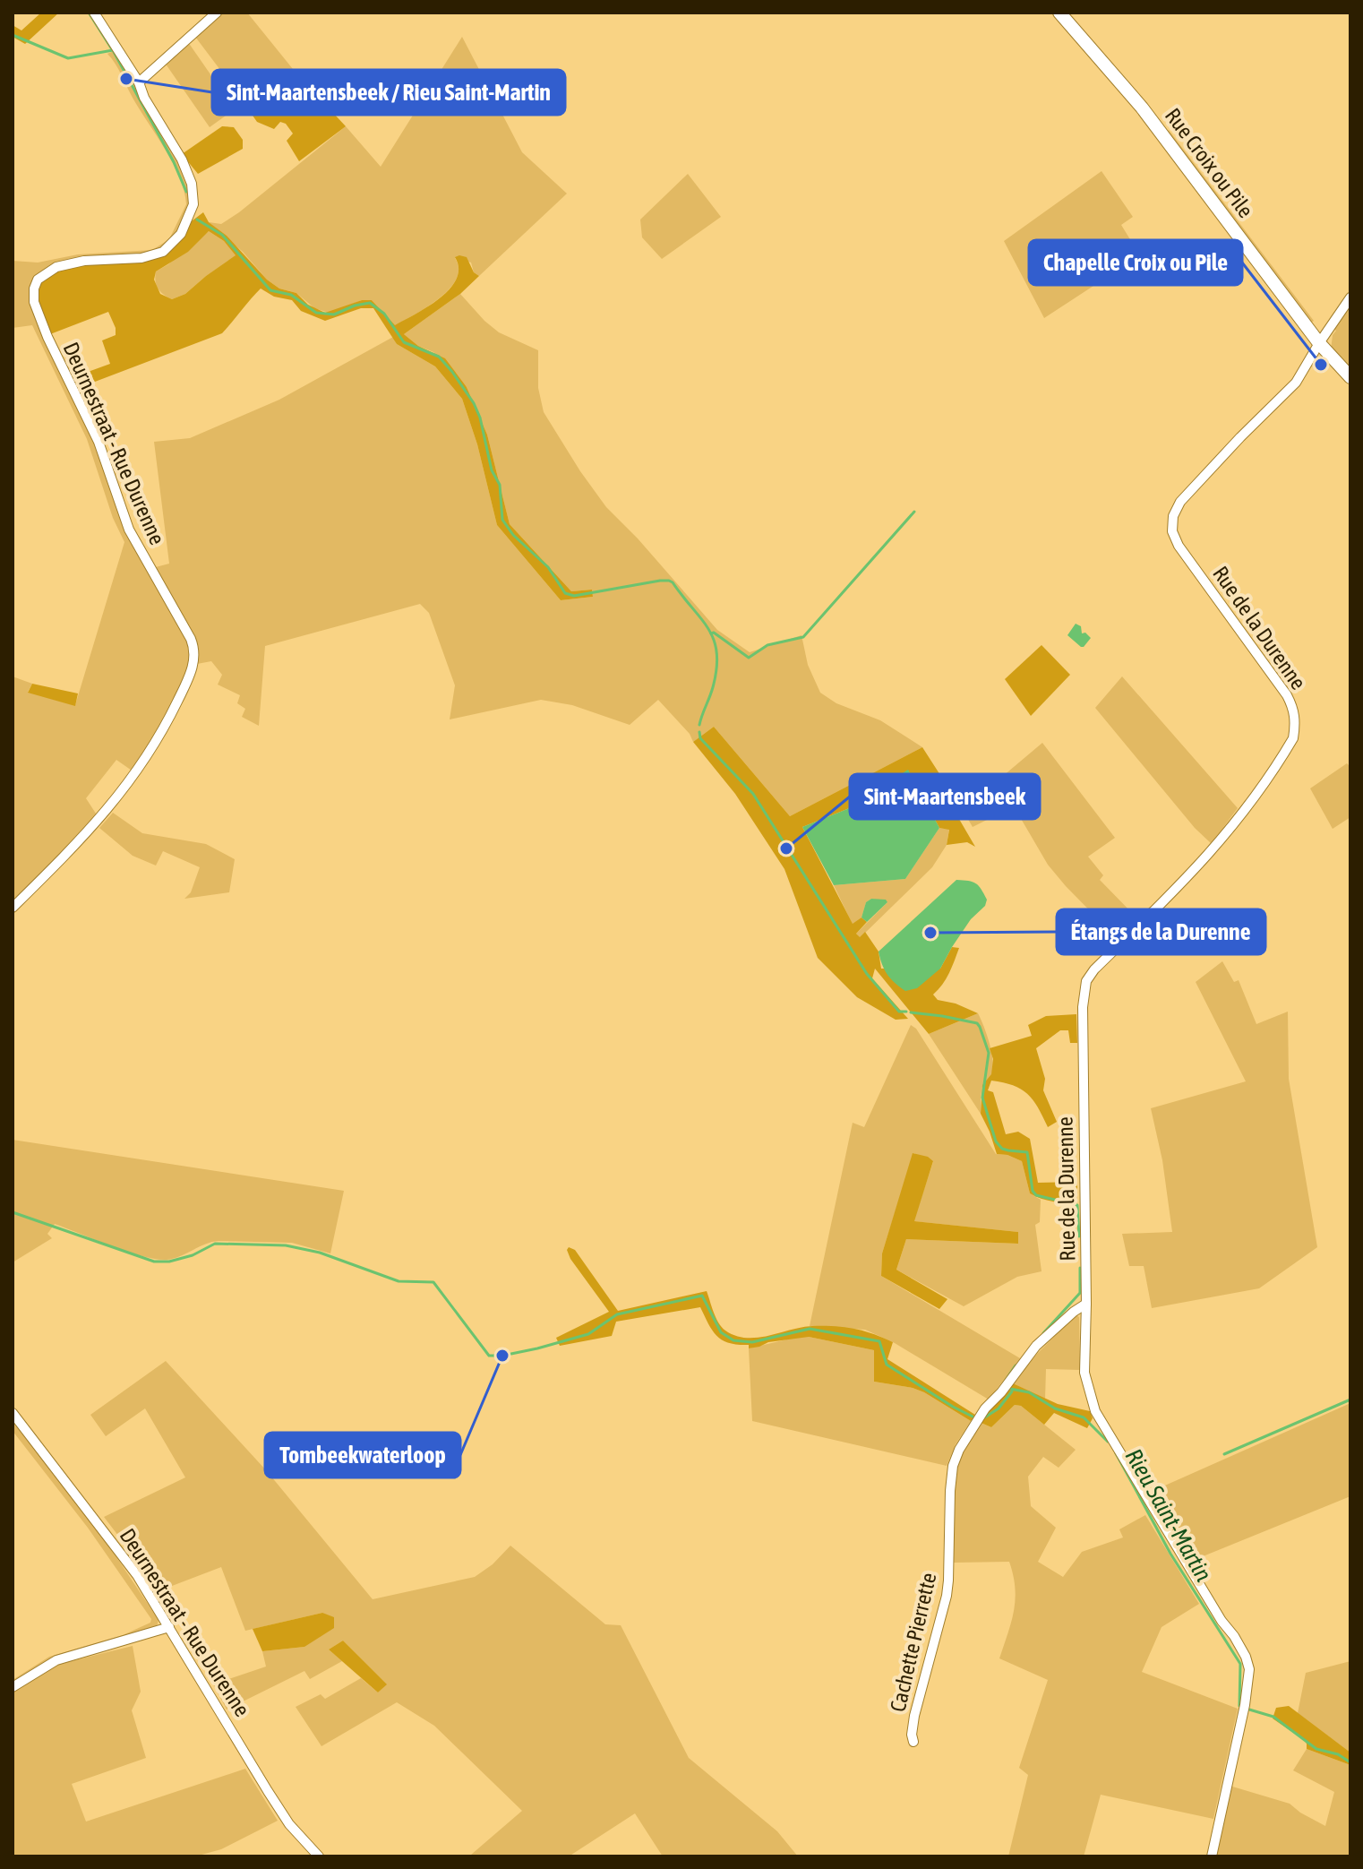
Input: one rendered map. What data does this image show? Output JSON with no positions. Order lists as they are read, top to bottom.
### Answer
{
  "streets": {
    "street": [
      "Rue Croix ou Pile",
      "Deurnestraat - Rue Durenne",
      "Rue de la Durenne",
      "Cachette Pierrette"
    ]
  },
  "crossings": [
    ["Rue Croix ou Pile", "Rue de la Durenne"],
    ["Rue de la Durenne", "Cachette Pierrette"]
  ],
  "water": ["Rieu Saint-Martin"],
  "places": [
    "Sint-Maartensbeek / Rieu Saint-Martin",
    "Chapelle Croix ou Pile",
    "Sint-Maartensbeek",
    "Étangs de la Durenne",
    "Tombeekwaterloop"
  ]
}
